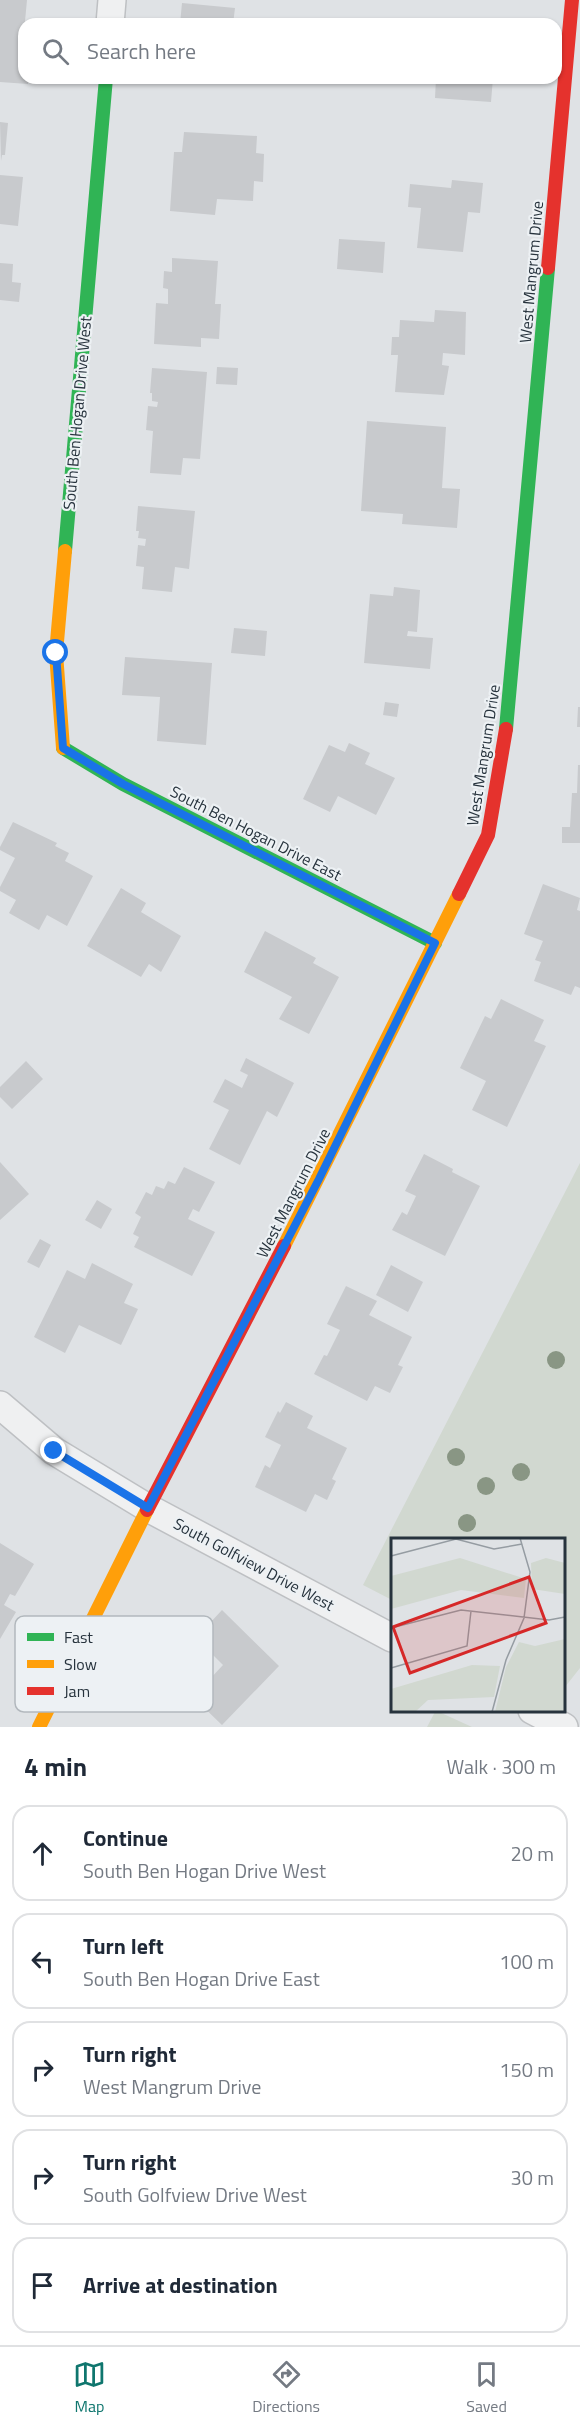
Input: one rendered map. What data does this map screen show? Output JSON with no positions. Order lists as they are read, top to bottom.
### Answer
{
  "streets": {
    "street": [
      "West Mangrum Drive",
      "South Ben Hogan Drive West",
      "South Ben Hogan Drive East",
      "South Golfview Drive West"
    ]
  },
  "crossings": [
    ["West Mangrum Drive", "South Ben Hogan Drive East"],
    ["West Mangrum Drive", "South Golfview Drive West"],
    ["South Ben Hogan Drive West", "South Ben Hogan Drive East"]
  ],
  "legend": ["Fast", "Slow", "Jam"],
  "page": {
    "search": "Search here",
    "heading": ["4 min", "Walk · 300 m"],
    "list": [
      ["Continue", "South Ben Hogan Drive West", "20 m"],
      ["Turn left", "South Ben Hogan Drive East", "100 m"],
      ["Turn right", "West Mangrum Drive", "150 m"],
      ["Turn right", "South Golfview Drive West", "30 m"],
      "Arrive at destination"
    ],
    "nav": ["Map", "Directions", "Saved"]
  }
}
